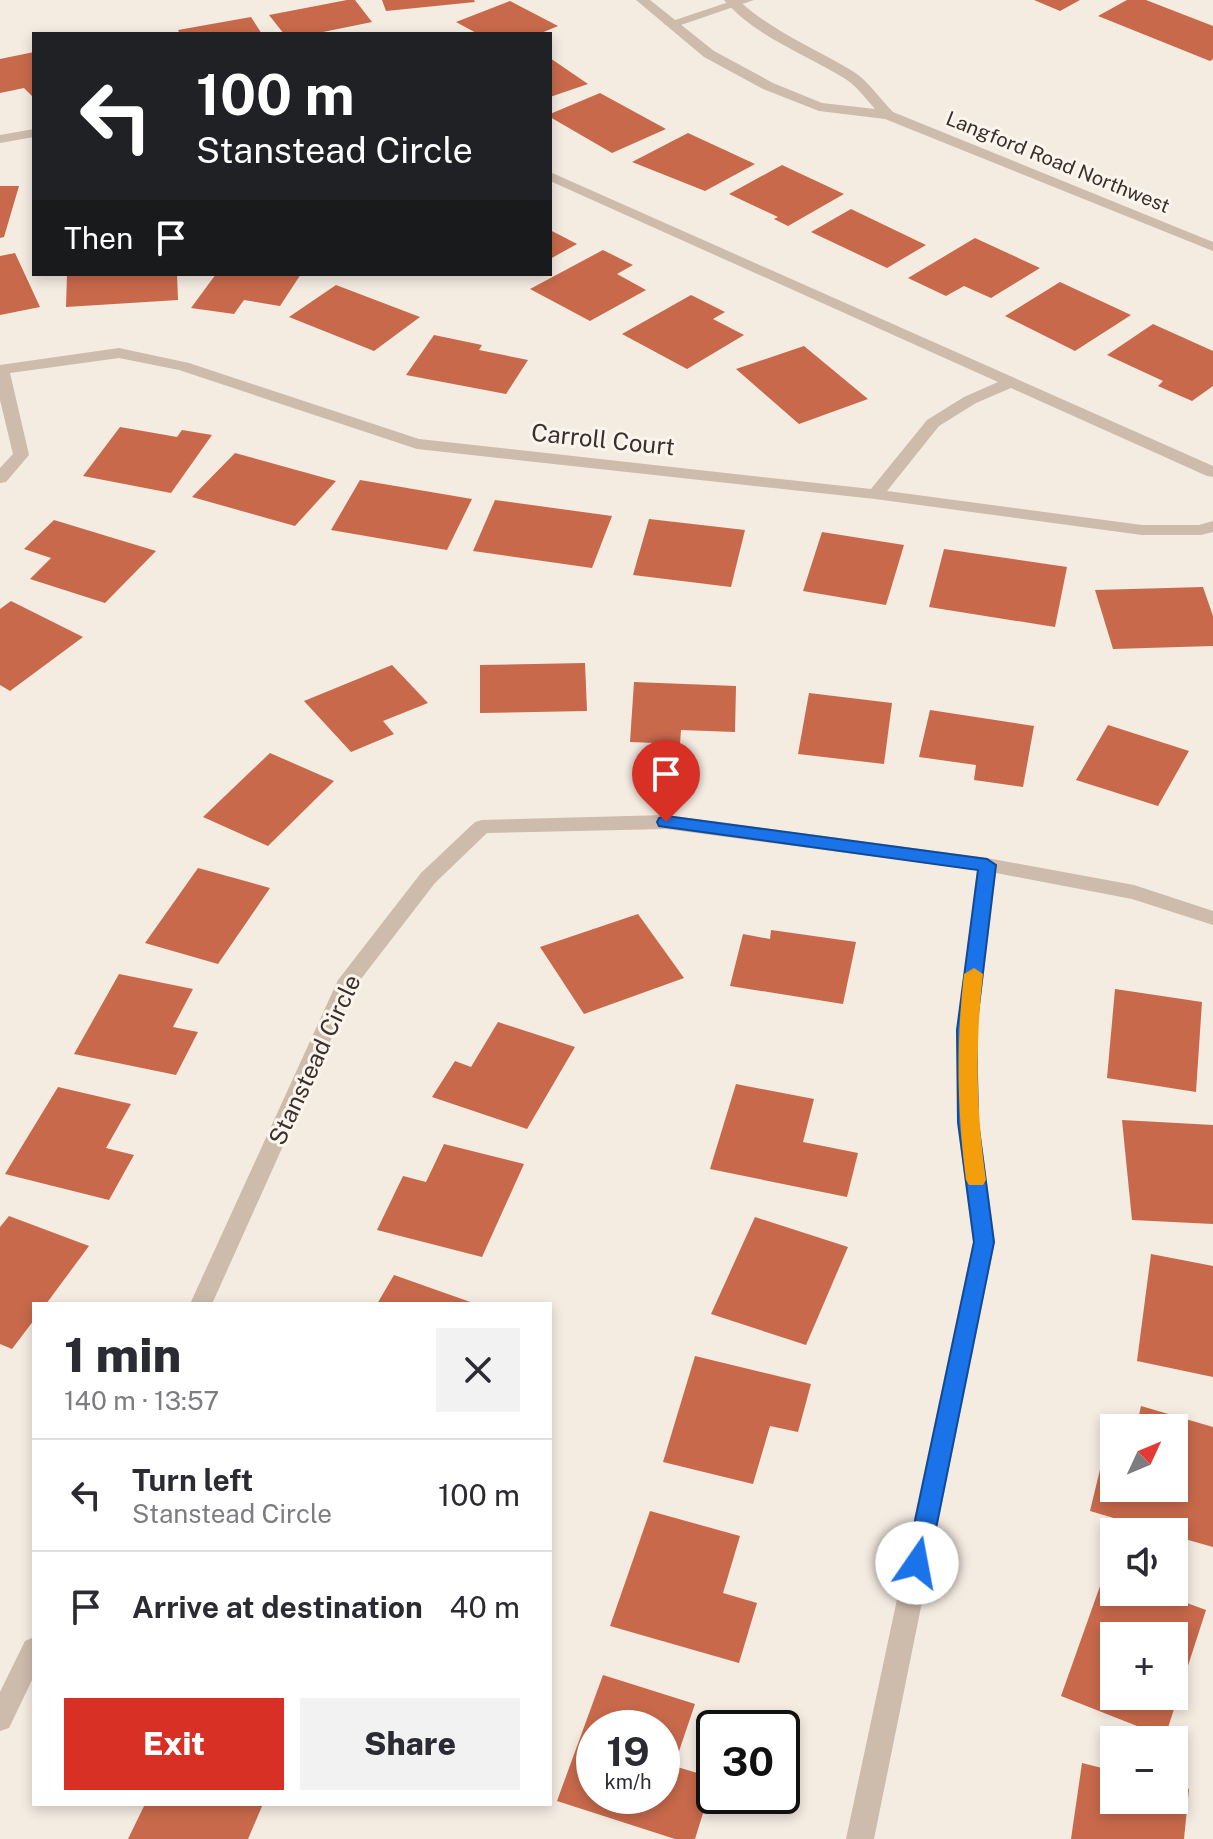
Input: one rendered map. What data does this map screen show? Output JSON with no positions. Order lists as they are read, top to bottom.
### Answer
{
  "streets": {
    "street": ["Langford Road Northwest", "Carroll Court", "Stanstead Circle"]
  },
  "north": "top right",
  "page": {
    "turn": ["100 m", "Stanstead Circle"],
    "then": "Then",
    "heading": ["1 min", "140 m · 13:57"],
    "map_buttons": ["+", "−"],
    "list": [
      {
        "name": "Turn left",
        "note": "Stanstead Circle",
        "value": "100 m"
      },
      {
        "name": "Arrive at destination",
        "value": "40 m"
      }
    ],
    "buttons": ["Exit", "Share"],
    "speed": "19 km/h",
    "limit": "30"
  }
}
